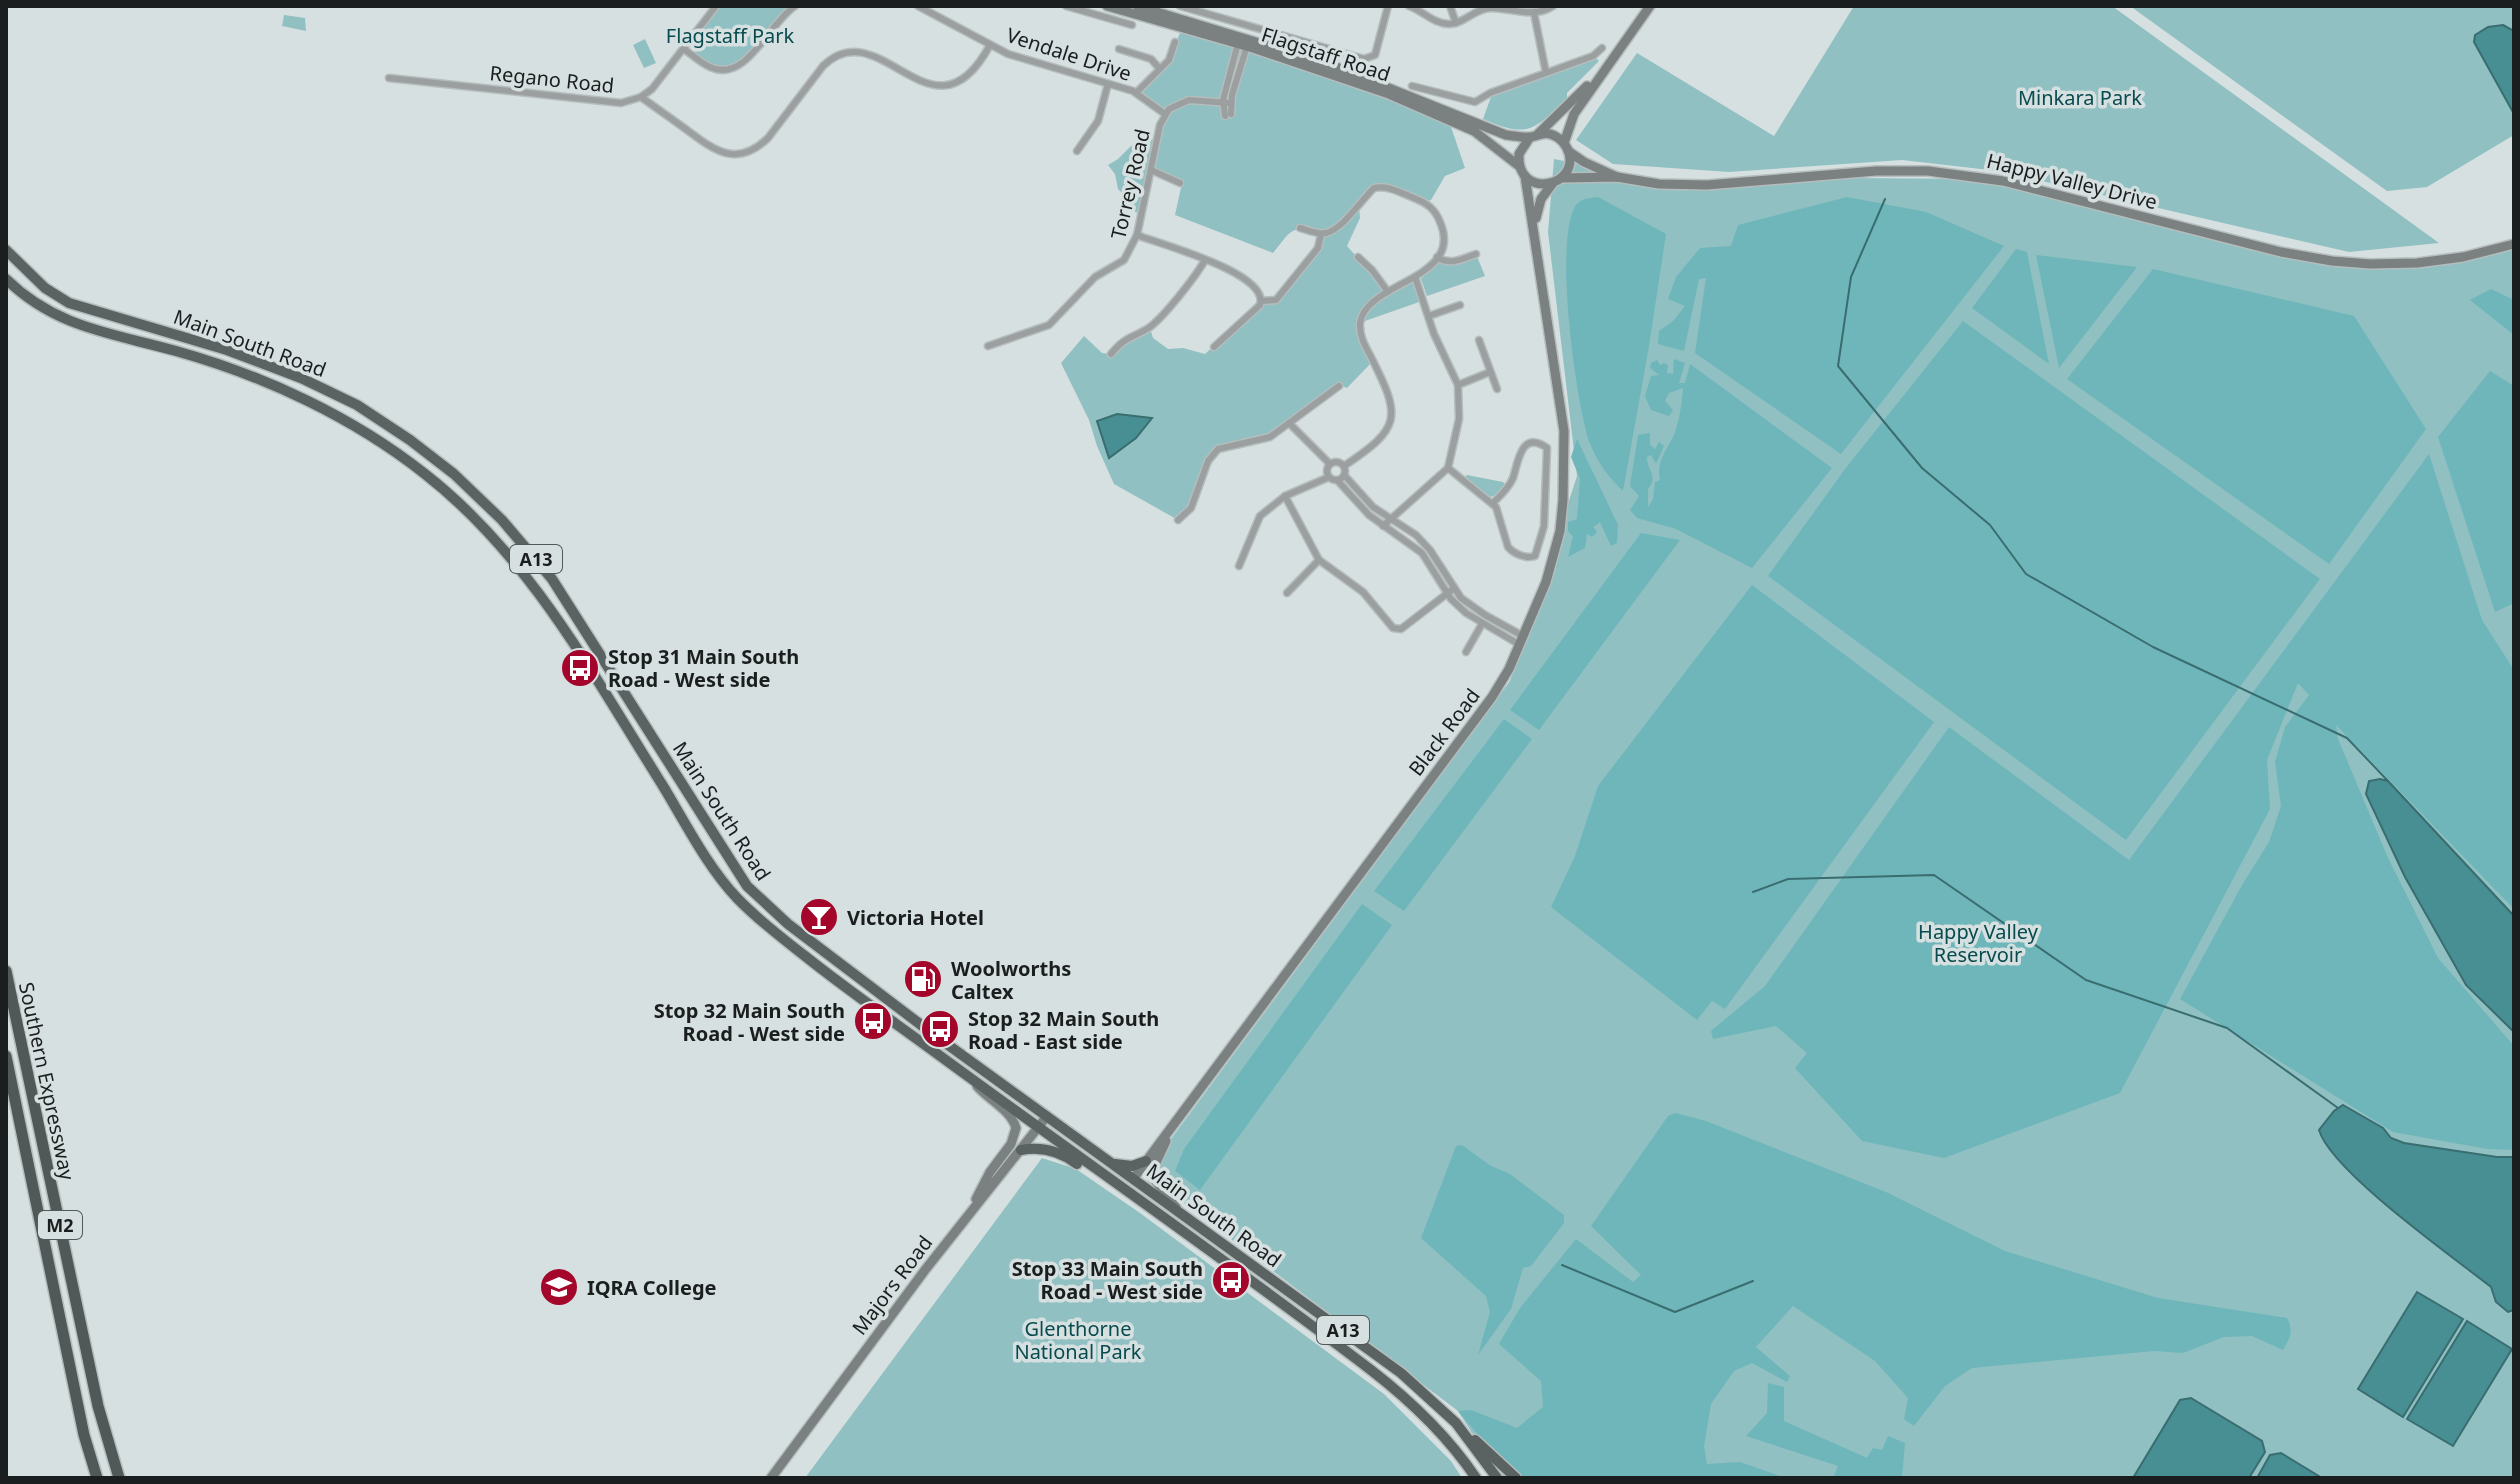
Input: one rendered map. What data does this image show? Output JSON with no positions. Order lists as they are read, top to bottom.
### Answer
{
  "streets": {
    "highway": [
      "Main South Road",
      "A13",
      "Southern Expressway",
      "M2"
    ],
    "main road": [
      "Flagstaff Road",
      "Happy Valley Drive",
      "Black Road",
      "Majors Road"
    ],
    "street": ["Vendale Drive", "Regano Road", "Torrey Road"]
  },
  "crossings": [
    ["Vendale Drive", "Torrey Road"],
    ["Flagstaff Road", "Happy Valley Drive"],
    ["Flagstaff Road", "Black Road"],
    ["Happy Valley Drive", "Black Road"],
    ["Main South Road", "A13"],
    ["Main South Road", "Black Road"],
    ["Main South Road", "Majors Road"],
    ["A13", "Black Road"],
    ["A13", "Majors Road"]
  ],
  "parks": [
    "Flagstaff Park",
    "Minkara Park",
    "Happy Valley Reservoir",
    "Glenthorne National Park"
  ],
  "places": {
    "bus stop": [
      "Stop 31 Main South Road - West side",
      "Stop 32 Main South Road - West side",
      "Stop 32 Main South Road - East side",
      "Stop 33 Main South Road - West side"
    ],
    "bar": ["Victoria Hotel"],
    "fuel station": ["Woolworths Caltex"],
    "school or university": ["IQRA College"]
  }
}
